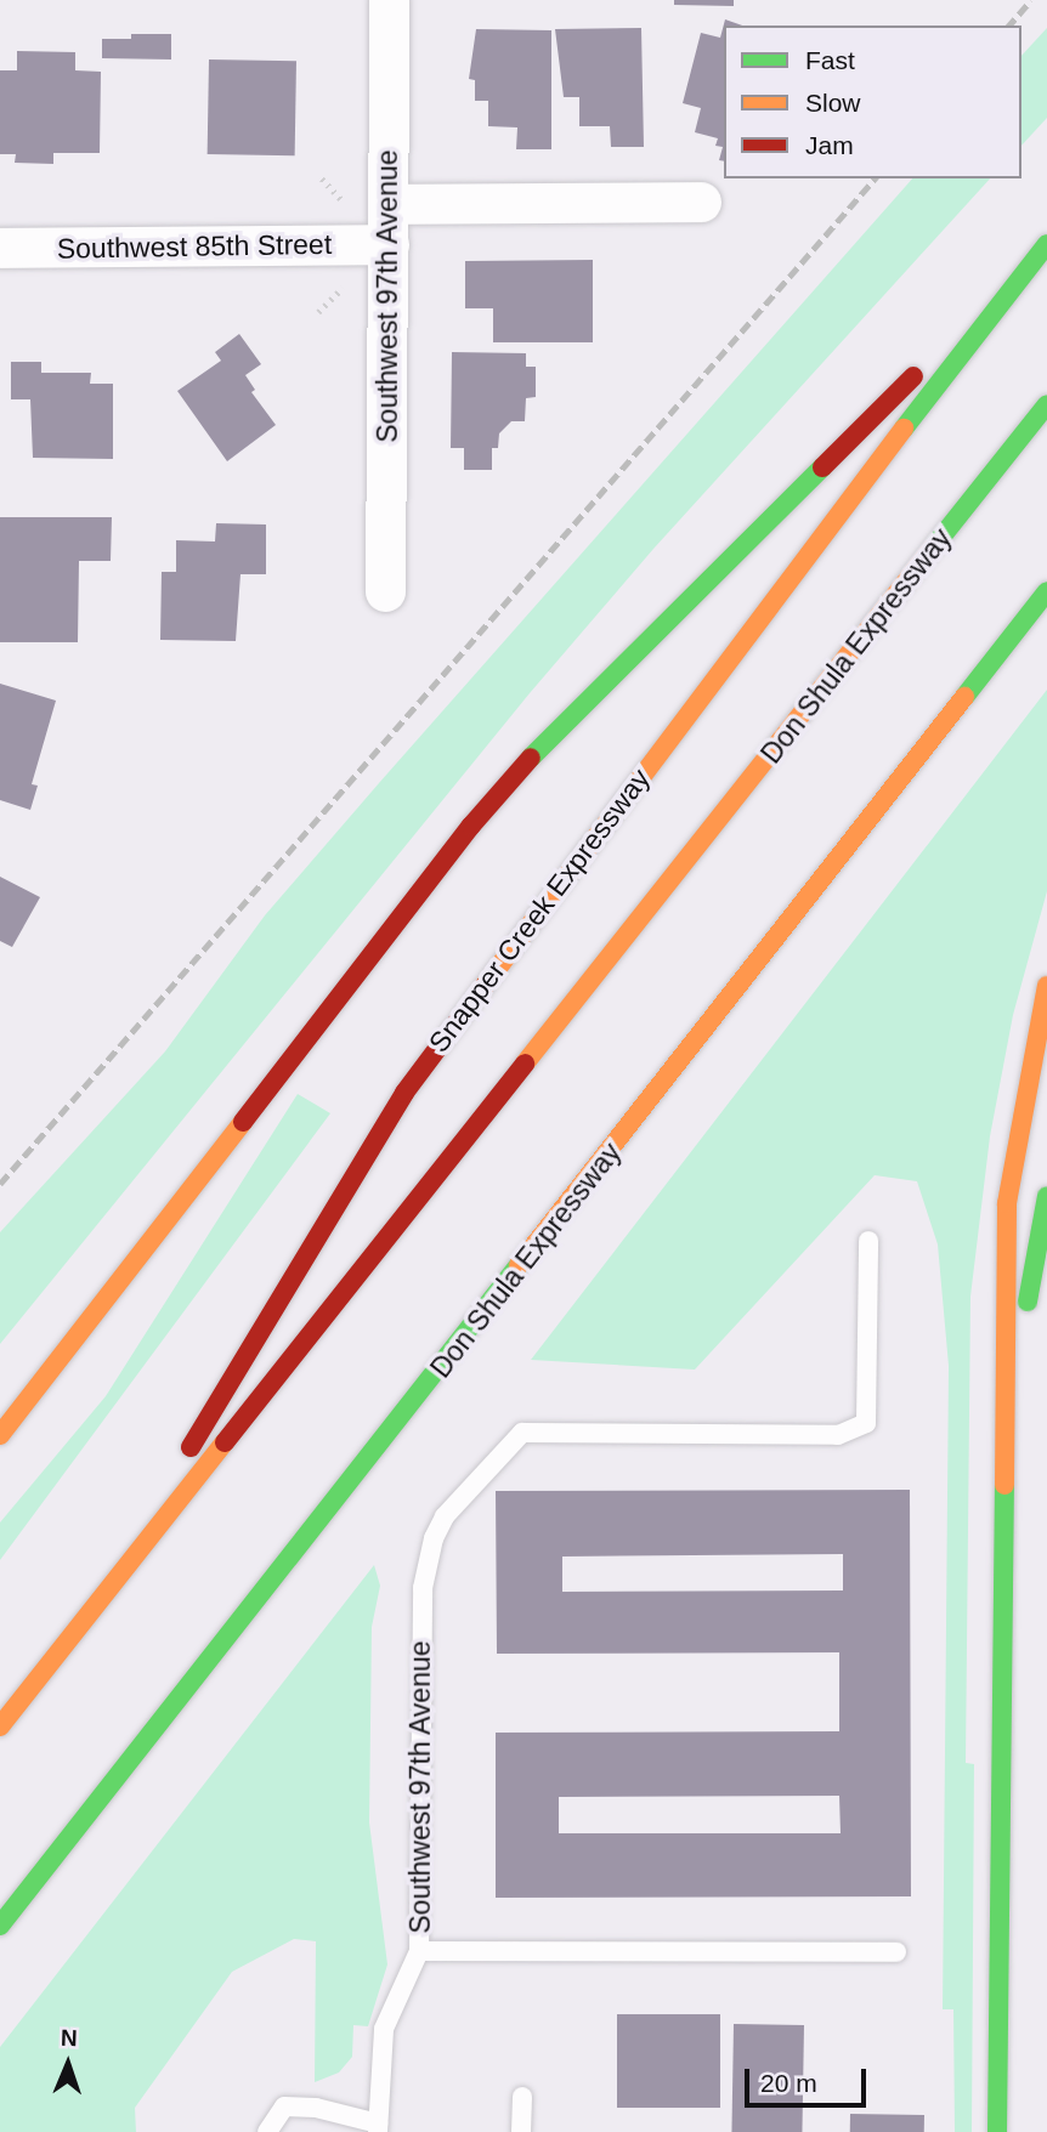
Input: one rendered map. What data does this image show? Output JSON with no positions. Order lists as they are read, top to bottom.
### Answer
{
  "streets": {
    "highway": ["Don Shula Expressway", "Snapper Creek Expressway"],
    "street": ["Southwest 85th Street", "Southwest 97th Avenue"]
  },
  "crossings": [
    ["Southwest 85th Street", "Southwest 97th Avenue"],
    ["Don Shula Expressway", "Snapper Creek Expressway"]
  ],
  "legend": ["Fast", "Slow", "Jam"],
  "scale_bar": "20 m",
  "north": "top"
}
